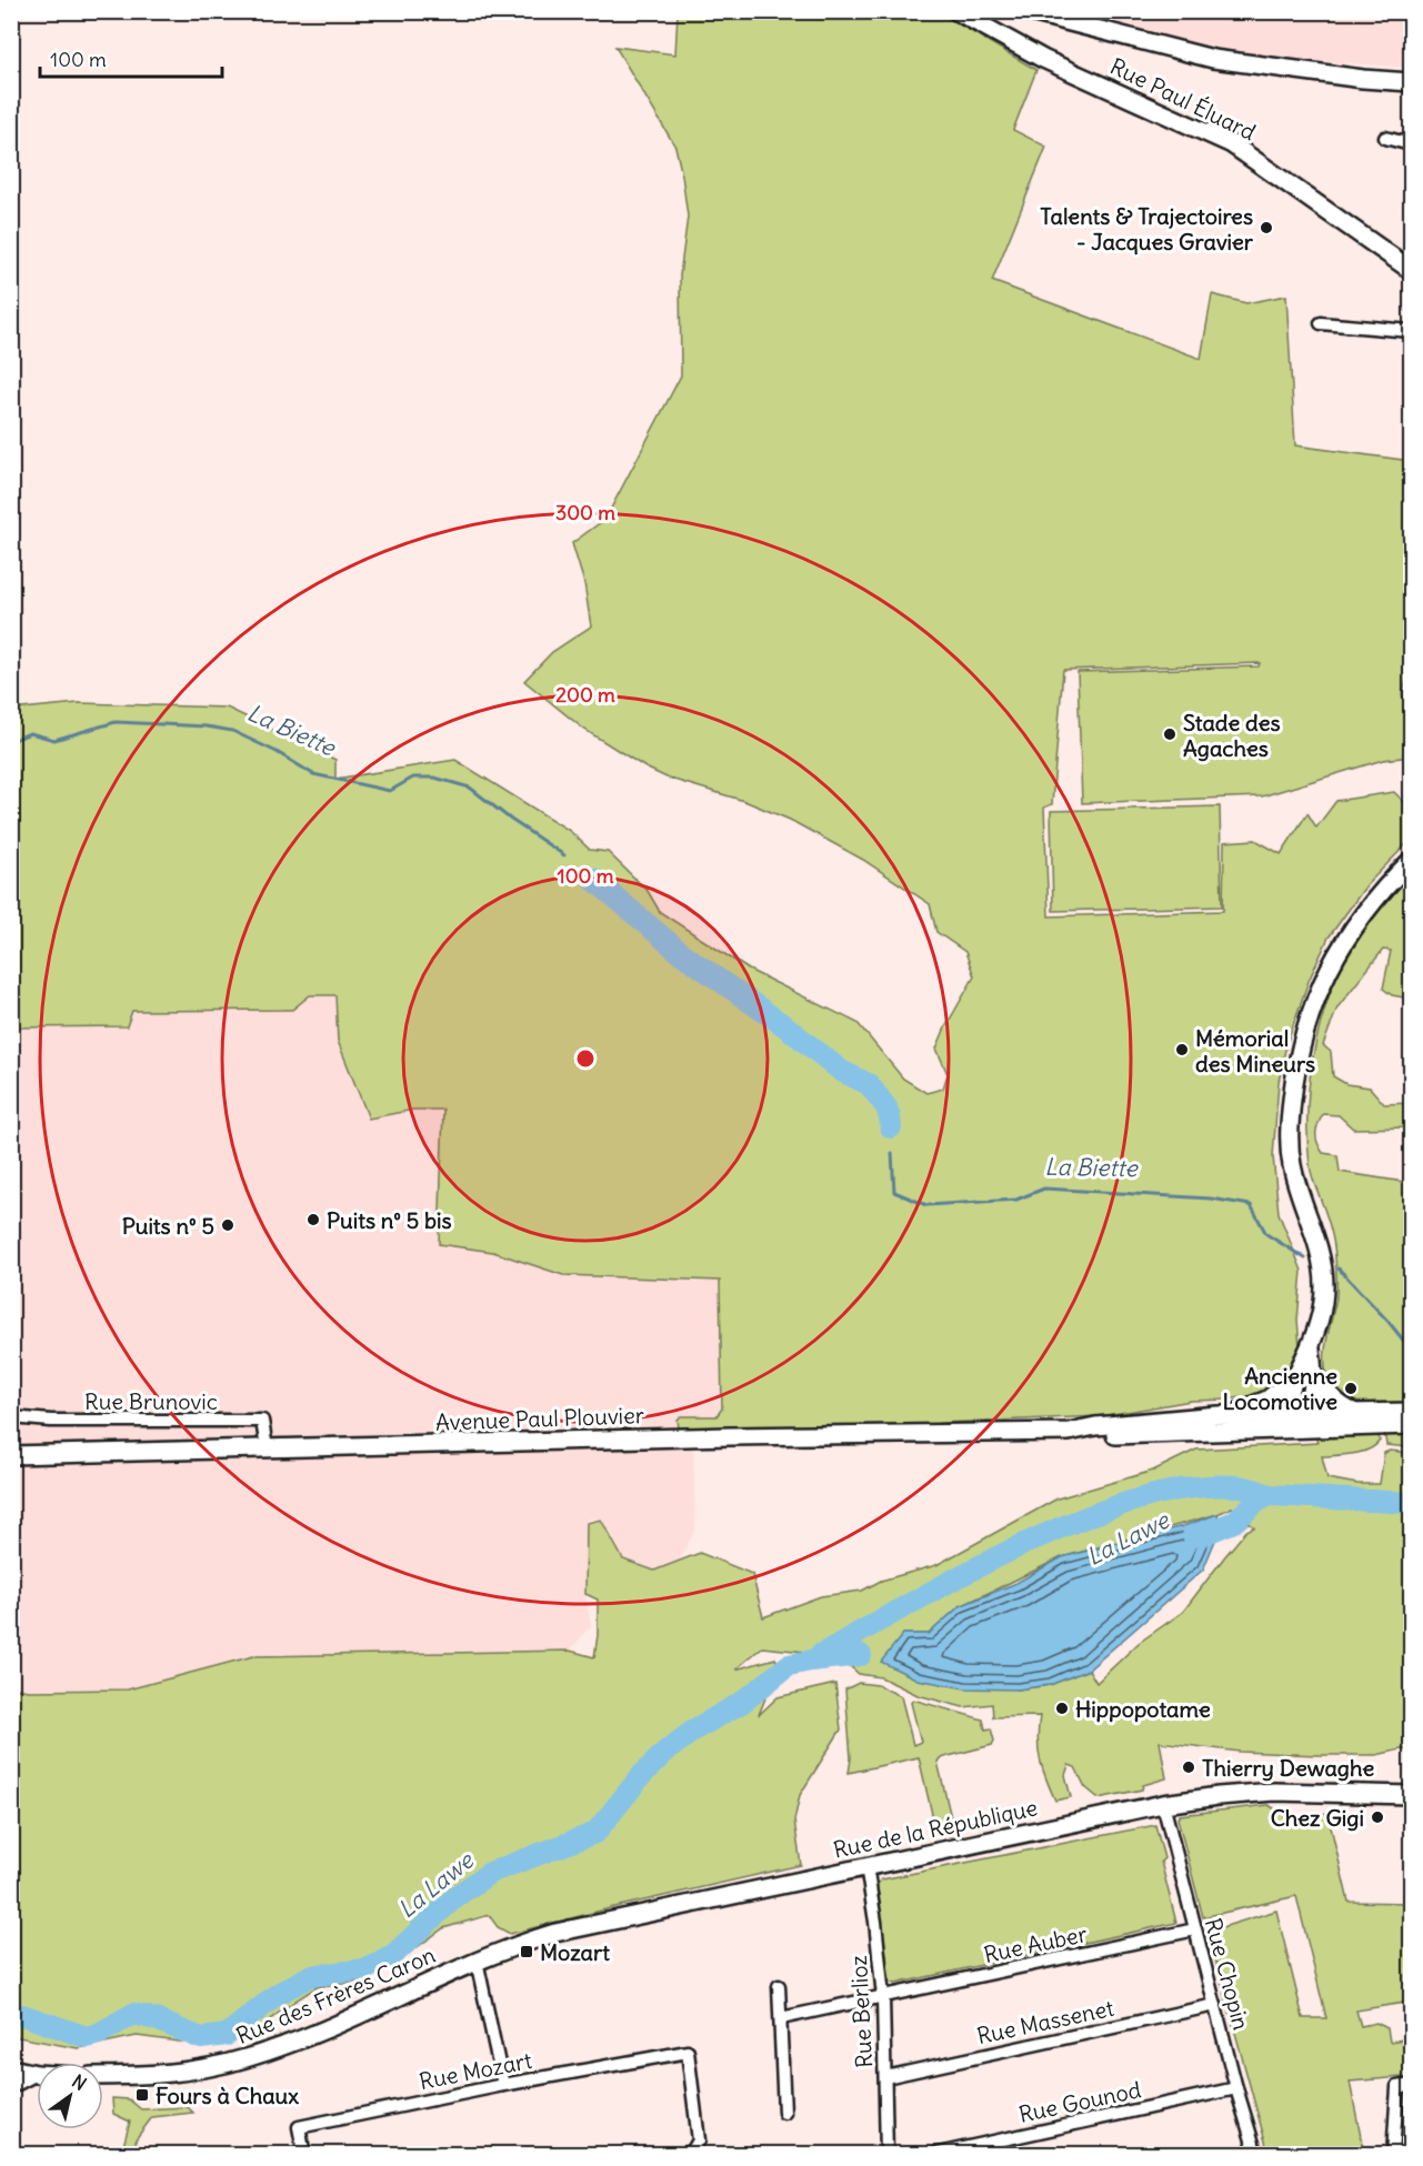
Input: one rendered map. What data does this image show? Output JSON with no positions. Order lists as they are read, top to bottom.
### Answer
{
  "streets": {
    "main road": [
      "Rue Paul Éluard",
      "Avenue Paul Plouvier",
      "Rue de la République",
      "Rue des Frères Caron"
    ],
    "street": [
      "Rue Brunovic",
      "Rue Auber",
      "Rue Chopin",
      "Rue Berlioz",
      "Rue Massenet",
      "Rue Mozart",
      "Rue Gounod"
    ]
  },
  "crossings": [
    ["Rue Brunovic", "Avenue Paul Plouvier"],
    ["Rue de la République", "Rue Chopin"],
    ["Rue de la République", "Rue des Frères Caron"],
    ["Rue de la République", "Rue Berlioz"],
    ["Rue Auber", "Rue Chopin"],
    ["Rue Auber", "Rue Berlioz"],
    ["Rue Chopin", "Rue Massenet"],
    ["Rue Chopin", "Rue Gounod"],
    ["Rue Berlioz", "Rue Massenet"]
  ],
  "water": ["La Biette", "La Lawe"],
  "places": {
    "other": [
      "Talents & Trajectoires - Jacques Gravier",
      "Stade des Agaches",
      "Mémorial des Mineurs",
      "Puits n° 5 bis",
      "Puits n° 5",
      "Ancienne Locomotive",
      "Hippopotame",
      "Thierry Dewaghe",
      "Chez Gigi"
    ],
    "transit": ["Mozart", "Fours à Chaux"]
  },
  "scale_bar": "100 m",
  "north": "top right",
  "rings": ["300 m", "200 m", "100 m"]
}
